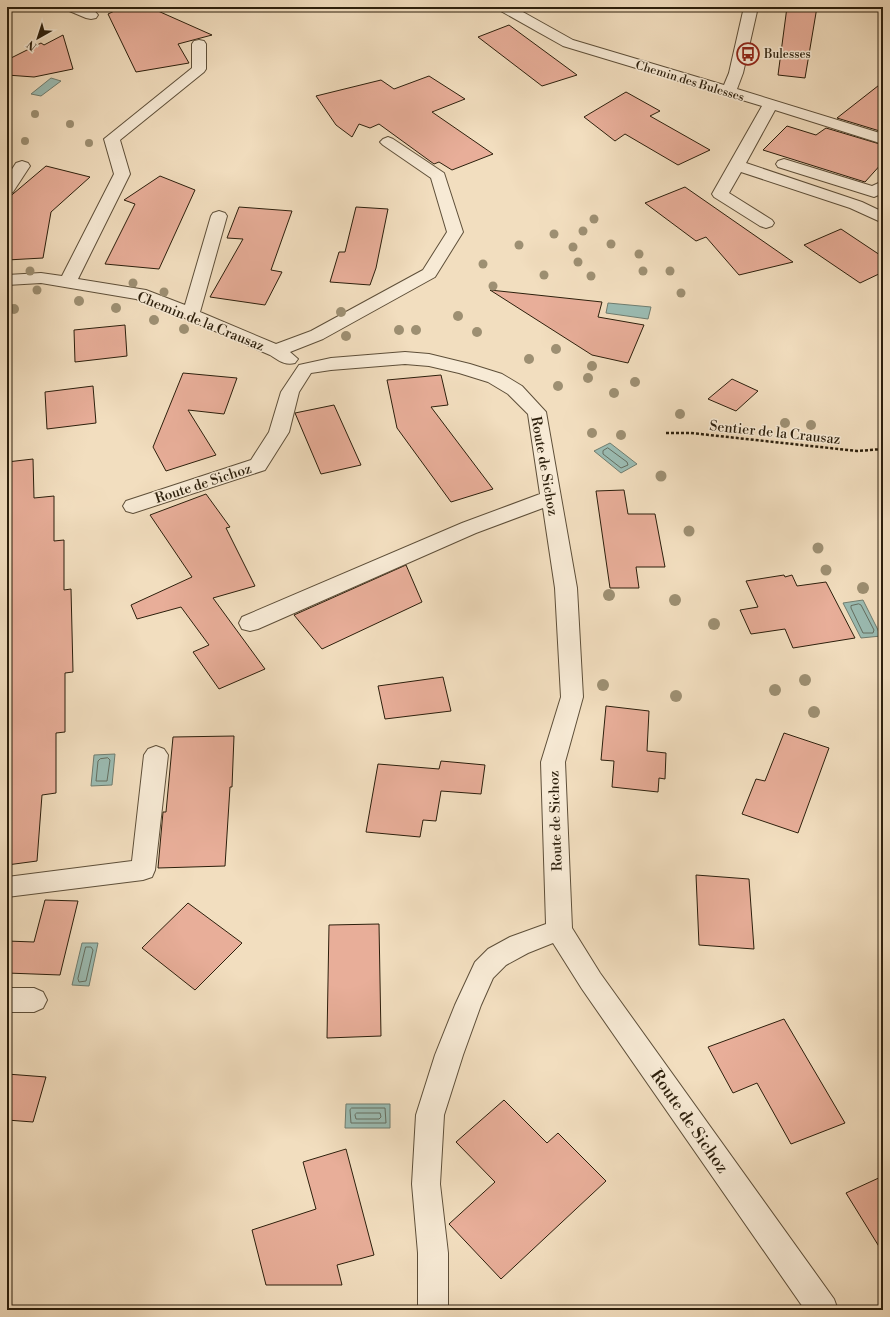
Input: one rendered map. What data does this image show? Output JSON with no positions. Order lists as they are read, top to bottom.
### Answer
{
  "streets": {
    "street": ["Chemin des Bulesses", "Chemin de la Crausaz", "Route de Sichoz"],
    "path": ["Sentier de la Crausaz"]
  },
  "crossings": [
    ["Chemin de la Crausaz", "Route de Sichoz"]
  ],
  "places": {
    "bus stop": ["Bulesses"]
  },
  "north": "bottom left"
}
